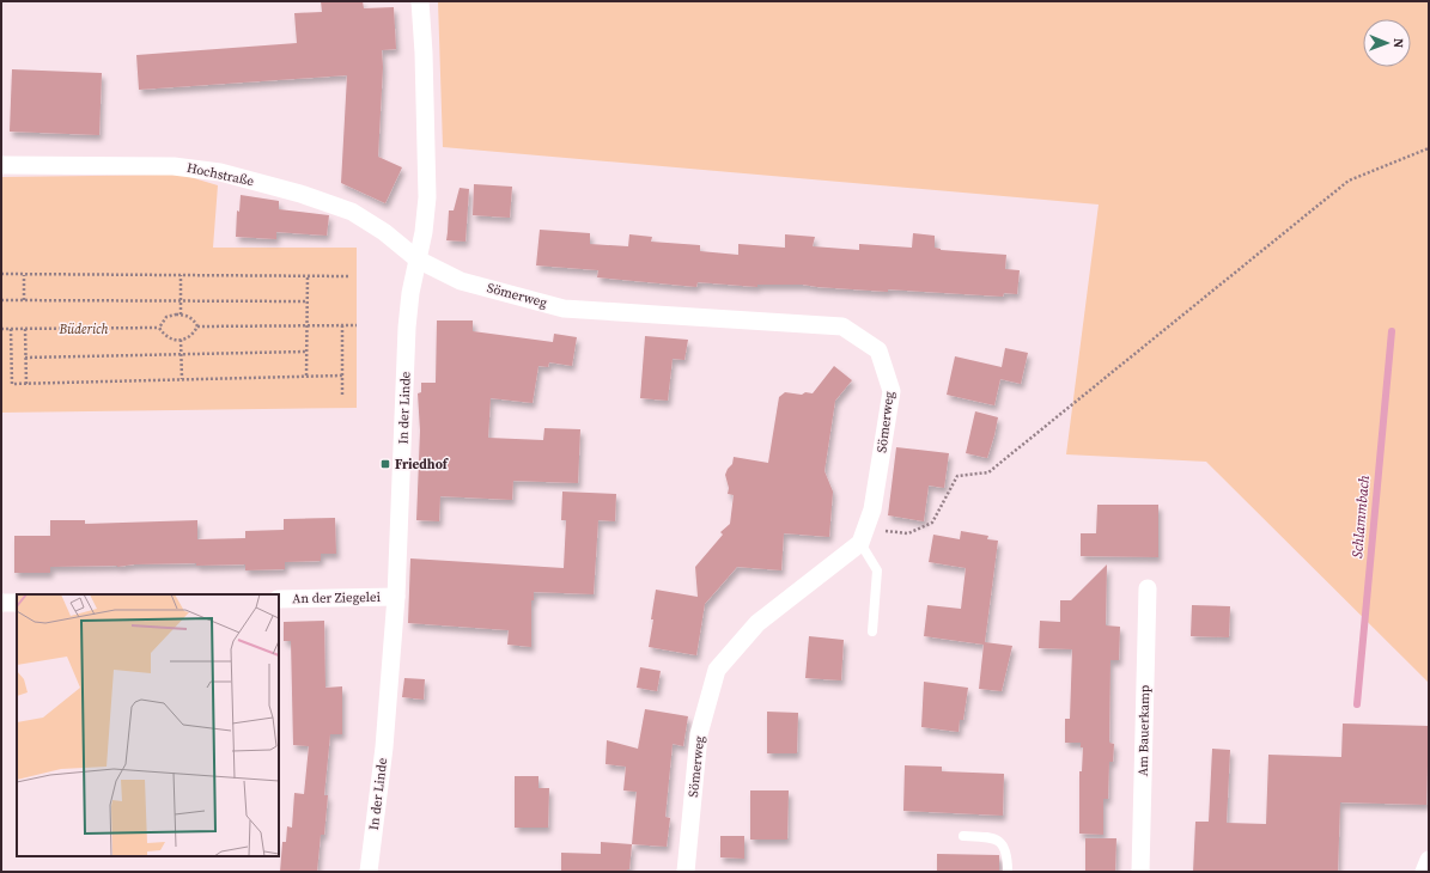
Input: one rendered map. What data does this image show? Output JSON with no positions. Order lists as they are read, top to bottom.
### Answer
{
  "streets": {
    "street": [
      "Hochstraße",
      "Sömerweg",
      "In der Linde",
      "An der Ziegelei",
      "Am Bauerkamp"
    ]
  },
  "crossings": [
    ["Hochstraße", "Sömerweg"],
    ["Hochstraße", "In der Linde"],
    ["Sömerweg", "In der Linde"],
    ["In der Linde", "An der Ziegelei"]
  ],
  "water": ["Schlammbach"],
  "parks": ["Büderich"],
  "places": {
    "transit": ["Friedhof"]
  },
  "north": "right"
}
